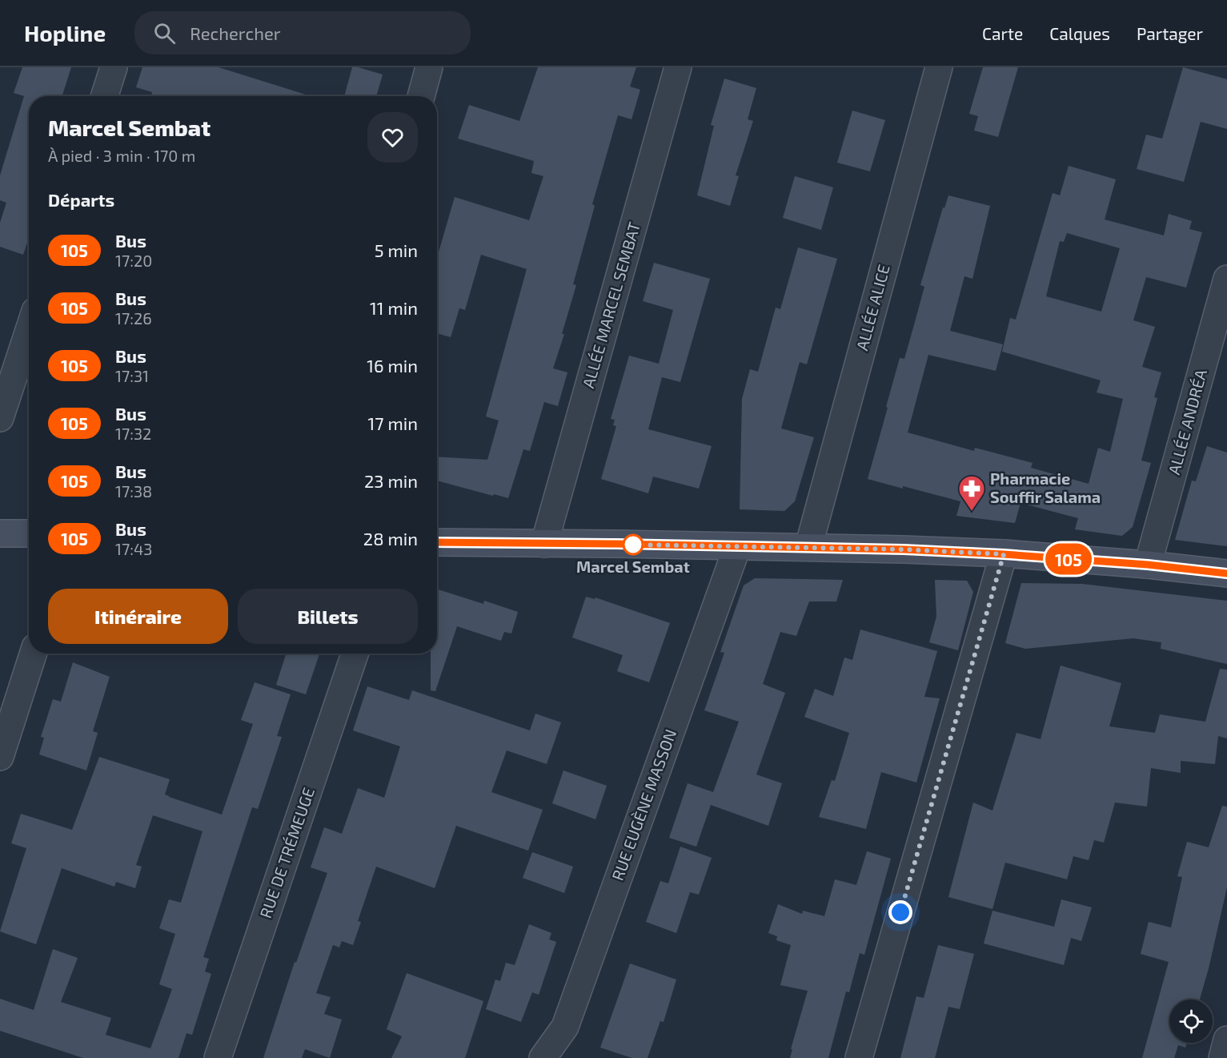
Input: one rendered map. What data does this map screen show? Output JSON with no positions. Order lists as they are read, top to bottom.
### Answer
{
  "streets": {
    "street": [
      "ALLÉE MARCEL SEMBAT",
      "ALLÉE ALICE",
      "ALLÉE ANDRÉA",
      "RUE EUGÈNE MASSON",
      "RUE DE TRÉMEUGE"
    ]
  },
  "places": {
    "pharmacy": ["Pharmacie Souffir Salama"],
    "other": ["Marcel Sembat"]
  },
  "lines": ["bus line 105"],
  "page": {
    "header": "Hopline",
    "search": "Rechercher",
    "nav": ["Carte", "Calques", "Partager"],
    "on_map": "105",
    "heading": [
      ["Marcel Sembat", "À pied · 3 min · 170 m"],
      "Départs"
    ],
    "list": [
      {
        "mark": "105",
        "name": "Bus",
        "note": "17:20",
        "value": "5 min"
      },
      {
        "mark": "105",
        "name": "Bus",
        "note": "17:26",
        "value": "11 min"
      },
      {
        "mark": "105",
        "name": "Bus",
        "note": "17:31",
        "value": "16 min"
      },
      {
        "mark": "105",
        "name": "Bus",
        "note": "17:32",
        "value": "17 min"
      },
      {
        "mark": "105",
        "name": "Bus",
        "note": "17:38",
        "value": "23 min"
      },
      {
        "mark": "105",
        "name": "Bus",
        "note": "17:43",
        "value": "28 min"
      }
    ],
    "buttons": ["Itinéraire", "Billets"]
  }
}
